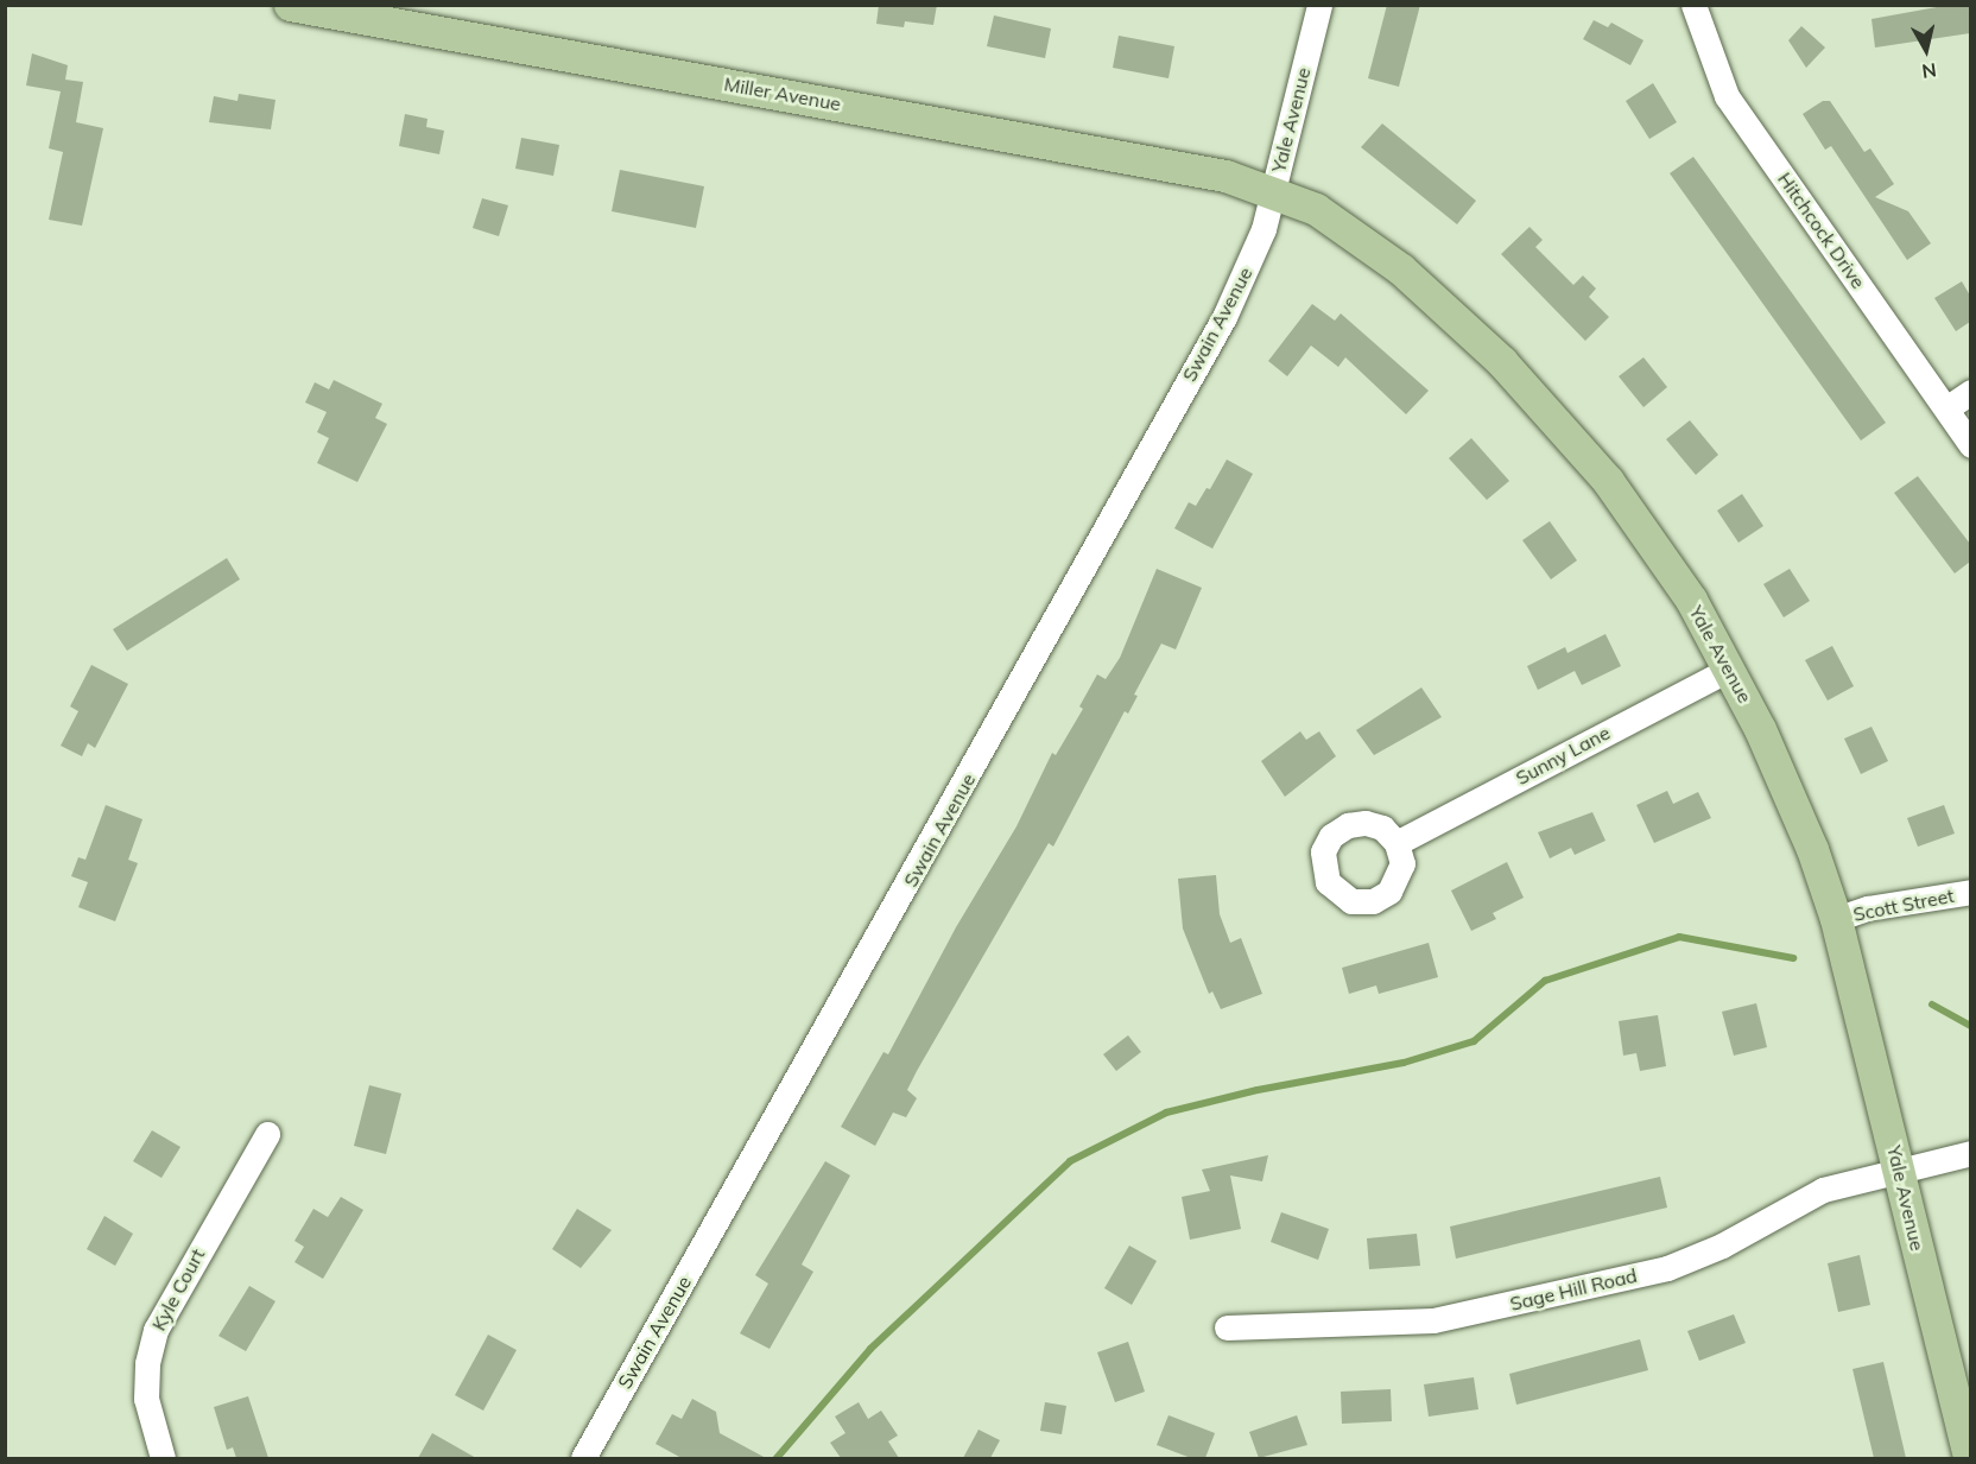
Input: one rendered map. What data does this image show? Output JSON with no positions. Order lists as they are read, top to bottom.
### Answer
{
  "streets": {
    "main road": ["Miller Avenue", "Yale Avenue"],
    "street": [
      "Hitchcock Drive",
      "Swain Avenue",
      "Sunny Lane",
      "Scott Street",
      "Kyle Court",
      "Sage Hill Road"
    ]
  },
  "crossings": [
    ["Miller Avenue", "Yale Avenue"],
    ["Miller Avenue", "Swain Avenue"],
    ["Yale Avenue", "Swain Avenue"],
    ["Yale Avenue", "Sunny Lane"],
    ["Yale Avenue", "Scott Street"],
    ["Yale Avenue", "Sage Hill Road"]
  ],
  "north": "bottom"
}
